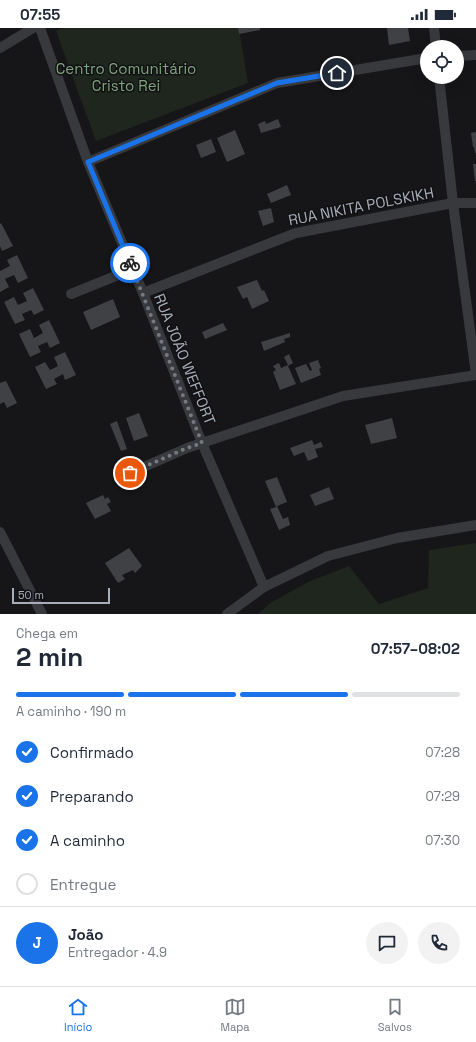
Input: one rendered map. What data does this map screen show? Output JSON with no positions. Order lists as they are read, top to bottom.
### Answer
{
  "streets": {
    "street": ["RUA NIKITA POLSKIKH", "RUA JOÃO WEFFORT"]
  },
  "crossings": [
    ["RUA NIKITA POLSKIKH", "RUA JOÃO WEFFORT"]
  ],
  "parks": ["Centro Comunitário Cristo Rei"],
  "scale_bar": "50 m",
  "page": {
    "status": "07:55",
    "scale": "50 m",
    "heading": ["2 min", "Chega em", "07:57–08:02"],
    "panel": ["João", "Entregador · 4.9"],
    "bar": "A caminho · 190 m",
    "list": [
      ["Confirmado", "07:28"],
      ["Preparando", "07:29"],
      ["A caminho", "07:30"],
      "Entregue"
    ],
    "round": "J",
    "tabs": ["Início", "Mapa", "Salvos"]
  }
}
